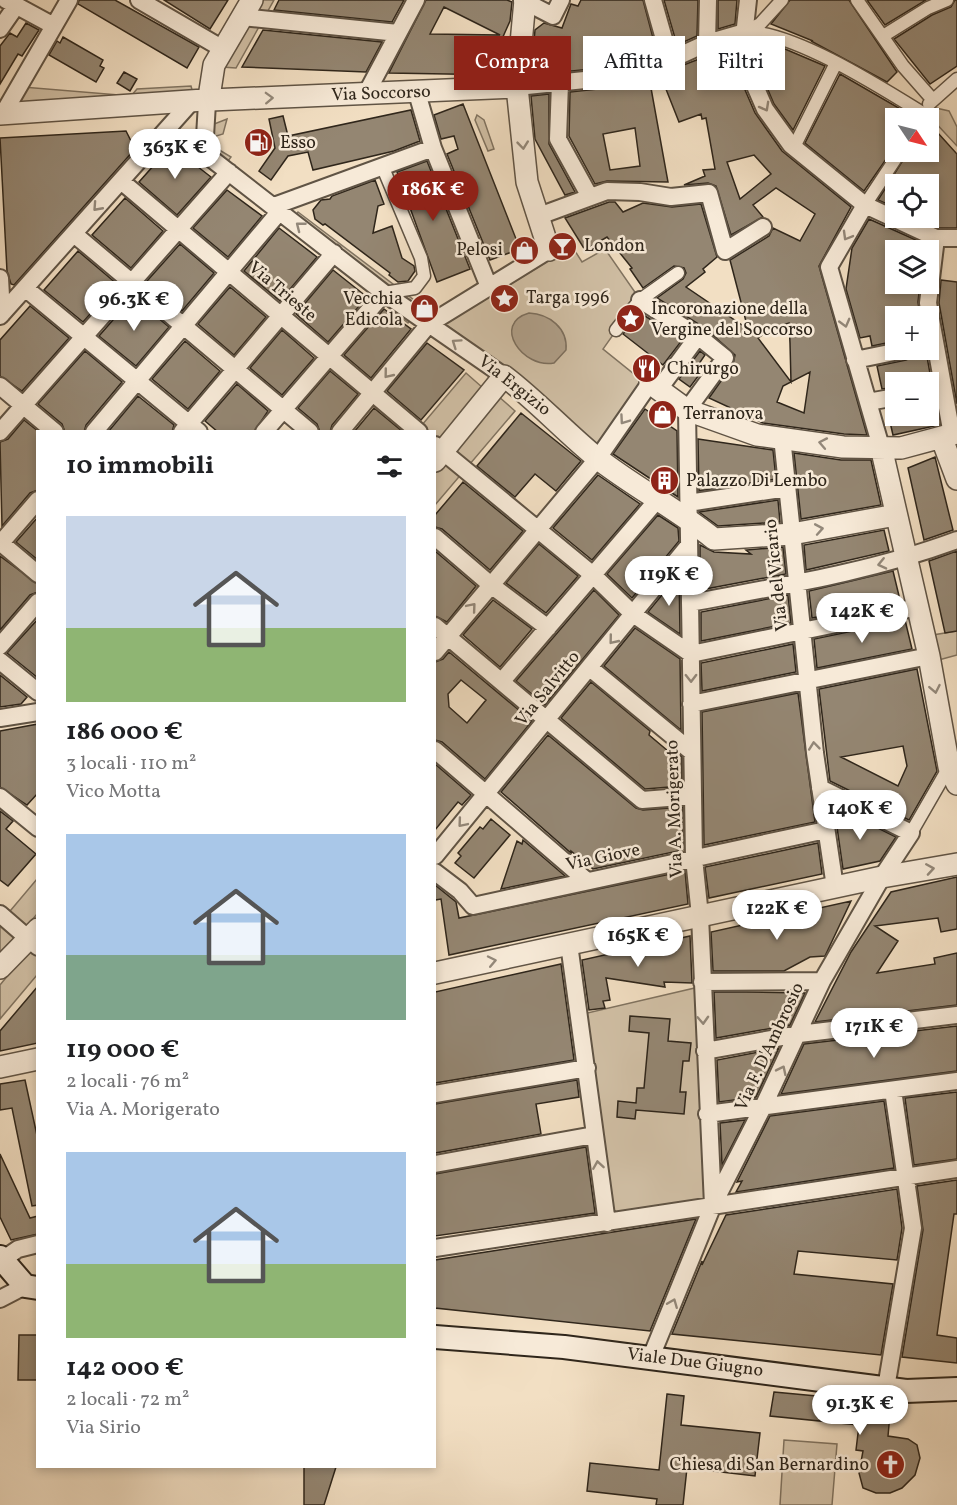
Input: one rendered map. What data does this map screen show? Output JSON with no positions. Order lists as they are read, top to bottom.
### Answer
{
  "streets": {
    "main road": ["Viale Due Giugno"],
    "street": [
      "Via Soccorso",
      "Via Trieste",
      "Via Ergizio",
      "Via del Vicario",
      "Via Salvitto",
      "Via A. Morigerato",
      "Via Giove",
      "Via F. D'Ambrosio"
    ]
  },
  "crossings": [
    ["Via Soccorso", "Via Ergizio"],
    ["Via Ergizio", "Via del Vicario"],
    ["Via Ergizio", "Via A. Morigerato"],
    ["Via del Vicario", "Via Giove"],
    ["Via Salvitto", "Via A. Morigerato"],
    ["Via A. Morigerato", "Via Giove"],
    ["Via A. Morigerato", "Via F. D'Ambrosio"],
    ["Via F. D'Ambrosio", "Viale Due Giugno"]
  ],
  "one_way": ["Via F. D'Ambrosio"],
  "places": {
    "fuel station": ["Esso"],
    "bar": ["London"],
    "shop": ["Pelosi", "Vecchia Edicola", "Terranova"],
    "place": ["Targa 1996", "Incoronazione della Vergine del Soccorso"],
    "restaurant": ["Chirurgo"],
    "building": ["Palazzo Di Lembo"],
    "church": ["Chiesa di San Bernardino"]
  },
  "north": "bottom right",
  "page": {
    "chip": ["Compra", "Affitta", "Filtri"],
    "map_buttons": ["+", "−"],
    "price": [
      "363K €",
      "186K €",
      "96.3K €",
      "119K €",
      "142K €",
      "140K €",
      "122K €",
      "165K €",
      "171K €",
      "91.3K €"
    ],
    "heading": "10 immobili",
    "list": [
      {
        "name": "186 000 €",
        "note": "3 locali · 110 m² · Vico Motta"
      },
      {
        "name": "119 000 €",
        "note": "2 locali · 76 m² · Via A. Morigerato"
      },
      {
        "name": "142 000 €",
        "note": "2 locali · 72 m² · Via Sirio"
      }
    ]
  }
}
